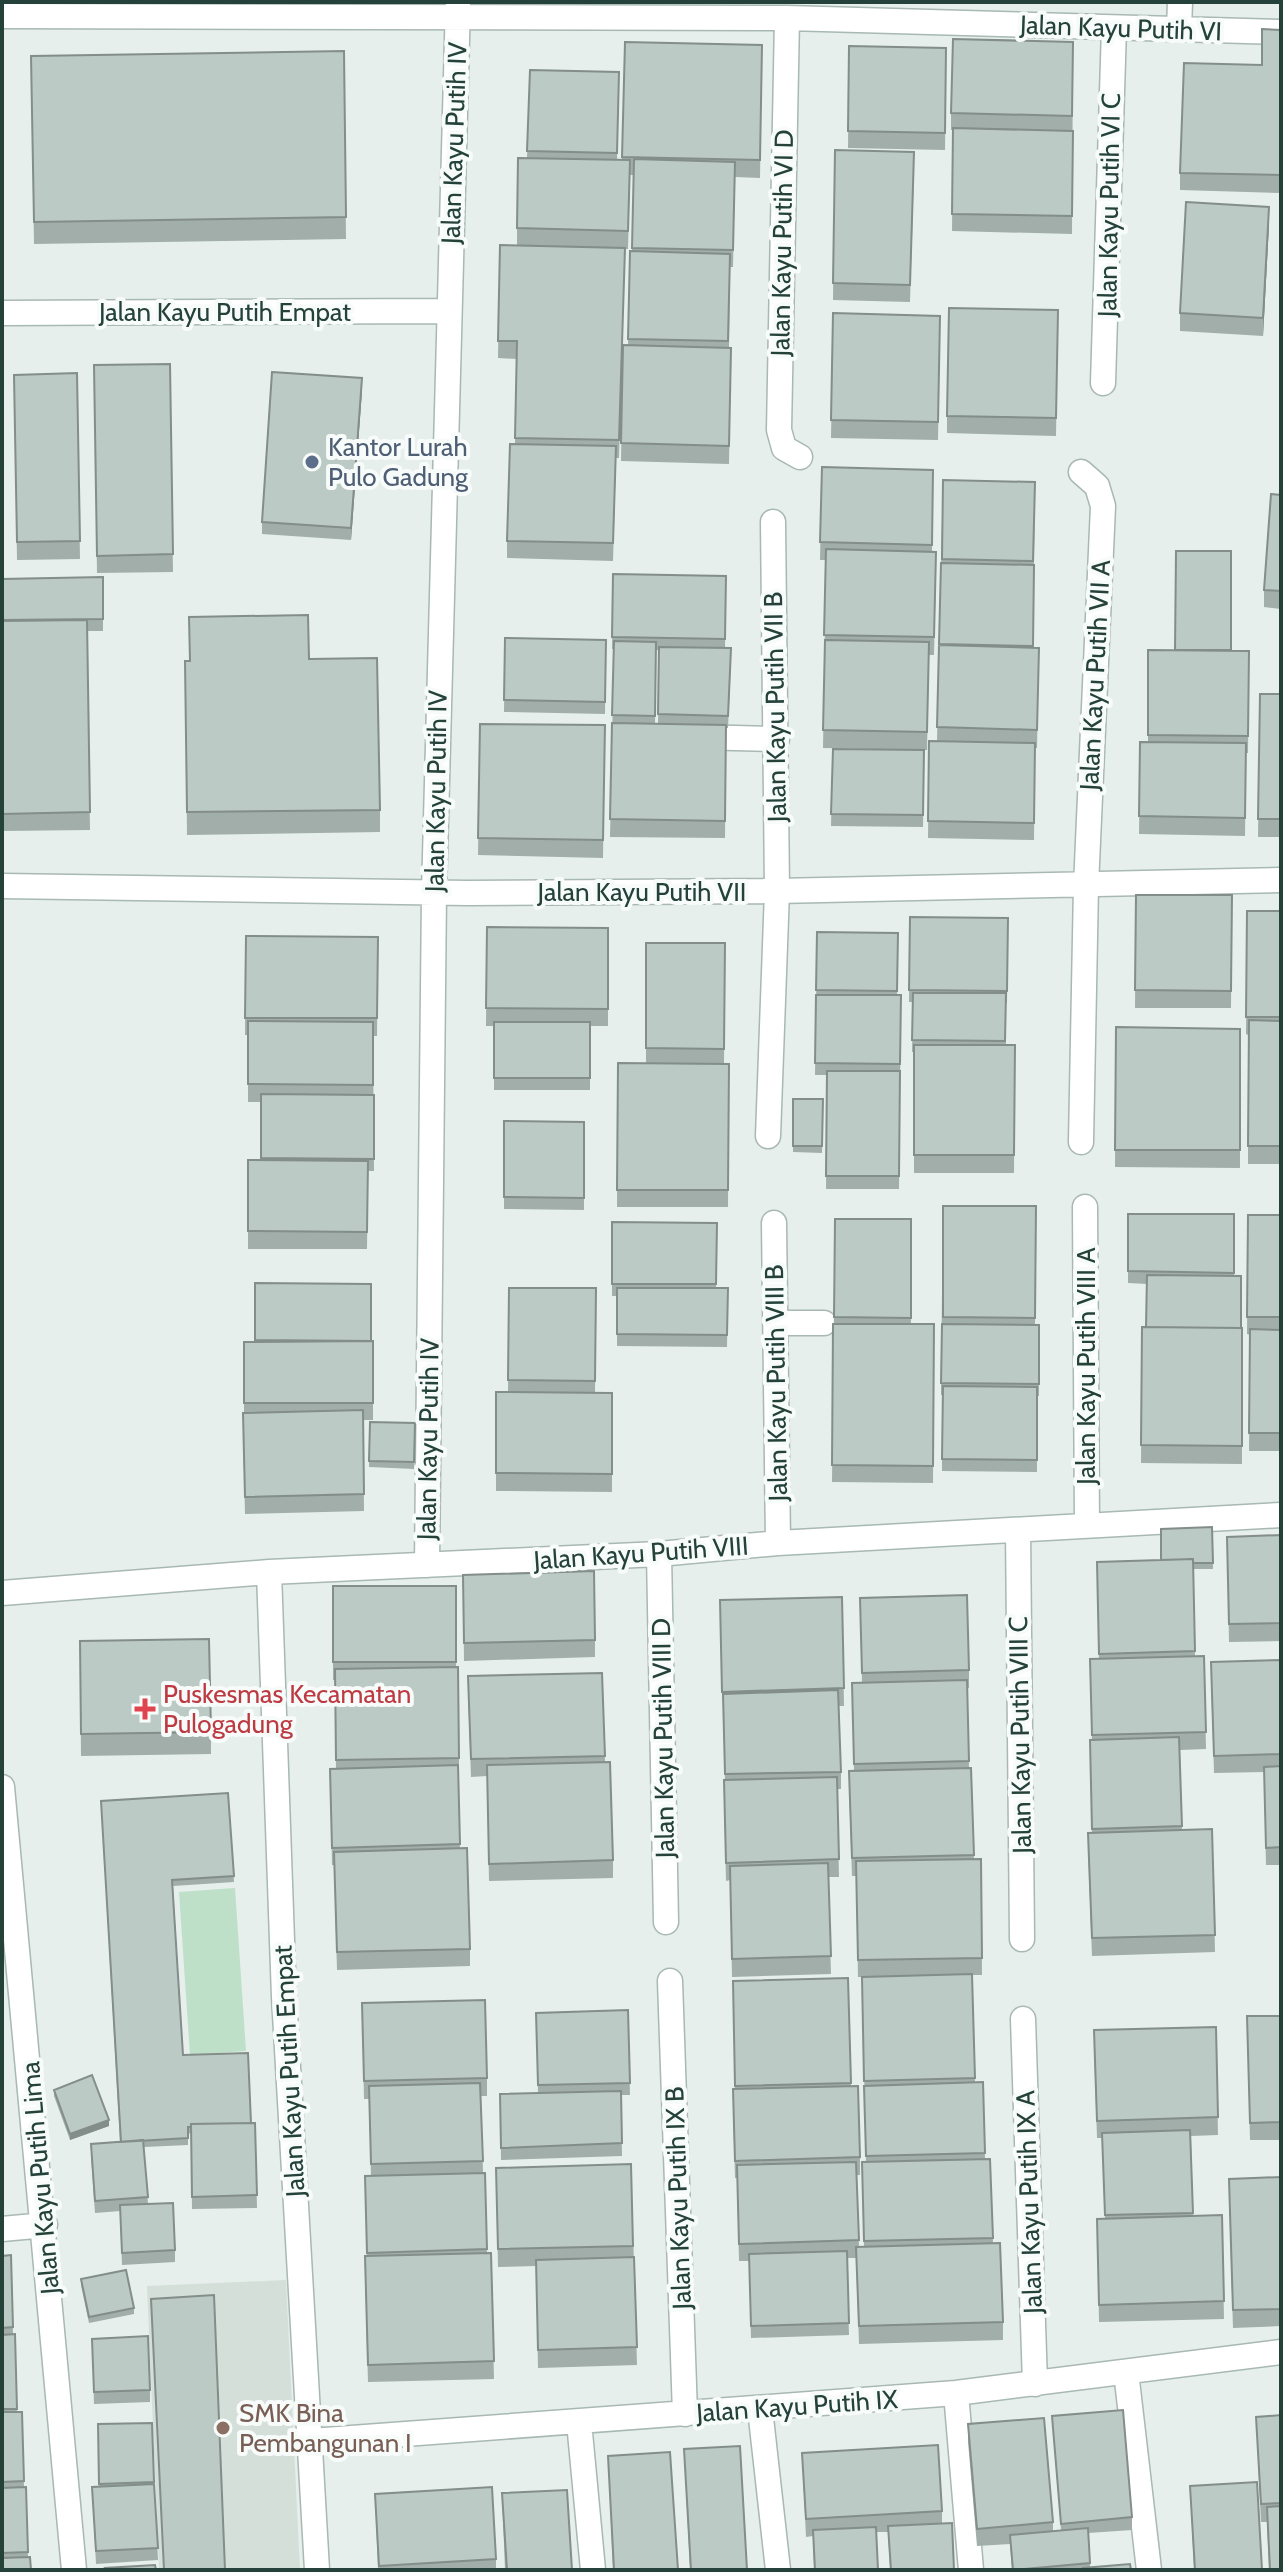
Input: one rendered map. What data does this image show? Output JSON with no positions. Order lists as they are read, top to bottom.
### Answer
{
  "streets": {
    "street": [
      "Jalan Kayu Putih VI",
      "Jalan Kayu Putih IV",
      "Jalan Kayu Putih VI C",
      "Jalan Kayu Putih VI D",
      "Jalan Kayu Putih Empat",
      "Jalan Kayu Putih VII A",
      "Jalan Kayu Putih VII B",
      "Jalan Kayu Putih VII",
      "Jalan Kayu Putih VIII A",
      "Jalan Kayu Putih VIII B",
      "Jalan Kayu Putih VIII",
      "Jalan Kayu Putih VIII C",
      "Jalan Kayu Putih VIII D",
      "Jalan Kayu Putih Lima",
      "Jalan Kayu Putih IX B",
      "Jalan Kayu Putih IX A",
      "Jalan Kayu Putih IX"
    ]
  },
  "crossings": [
    ["Jalan Kayu Putih VI", "Jalan Kayu Putih IV"],
    ["Jalan Kayu Putih VI", "Jalan Kayu Putih VI C"],
    ["Jalan Kayu Putih VI", "Jalan Kayu Putih VI D"],
    ["Jalan Kayu Putih IV", "Jalan Kayu Putih Empat"],
    ["Jalan Kayu Putih IV", "Jalan Kayu Putih VII"],
    ["Jalan Kayu Putih IV", "Jalan Kayu Putih VIII"],
    ["Jalan Kayu Putih Empat", "Jalan Kayu Putih VIII"],
    ["Jalan Kayu Putih Empat", "Jalan Kayu Putih IX"],
    ["Jalan Kayu Putih VII A", "Jalan Kayu Putih VII"],
    ["Jalan Kayu Putih VII B", "Jalan Kayu Putih VII"],
    ["Jalan Kayu Putih VIII A", "Jalan Kayu Putih VIII"],
    ["Jalan Kayu Putih VIII B", "Jalan Kayu Putih VIII"],
    ["Jalan Kayu Putih VIII", "Jalan Kayu Putih VIII C"],
    ["Jalan Kayu Putih VIII", "Jalan Kayu Putih VIII D"],
    ["Jalan Kayu Putih IX B", "Jalan Kayu Putih IX"],
    ["Jalan Kayu Putih IX A", "Jalan Kayu Putih IX"]
  ],
  "places": {
    "other": ["Kantor Lurah Pulo Gadung", "SMK Bina Pembangunan I"],
    "health": ["Puskesmas Kecamatan Pulogadung"]
  }
}
